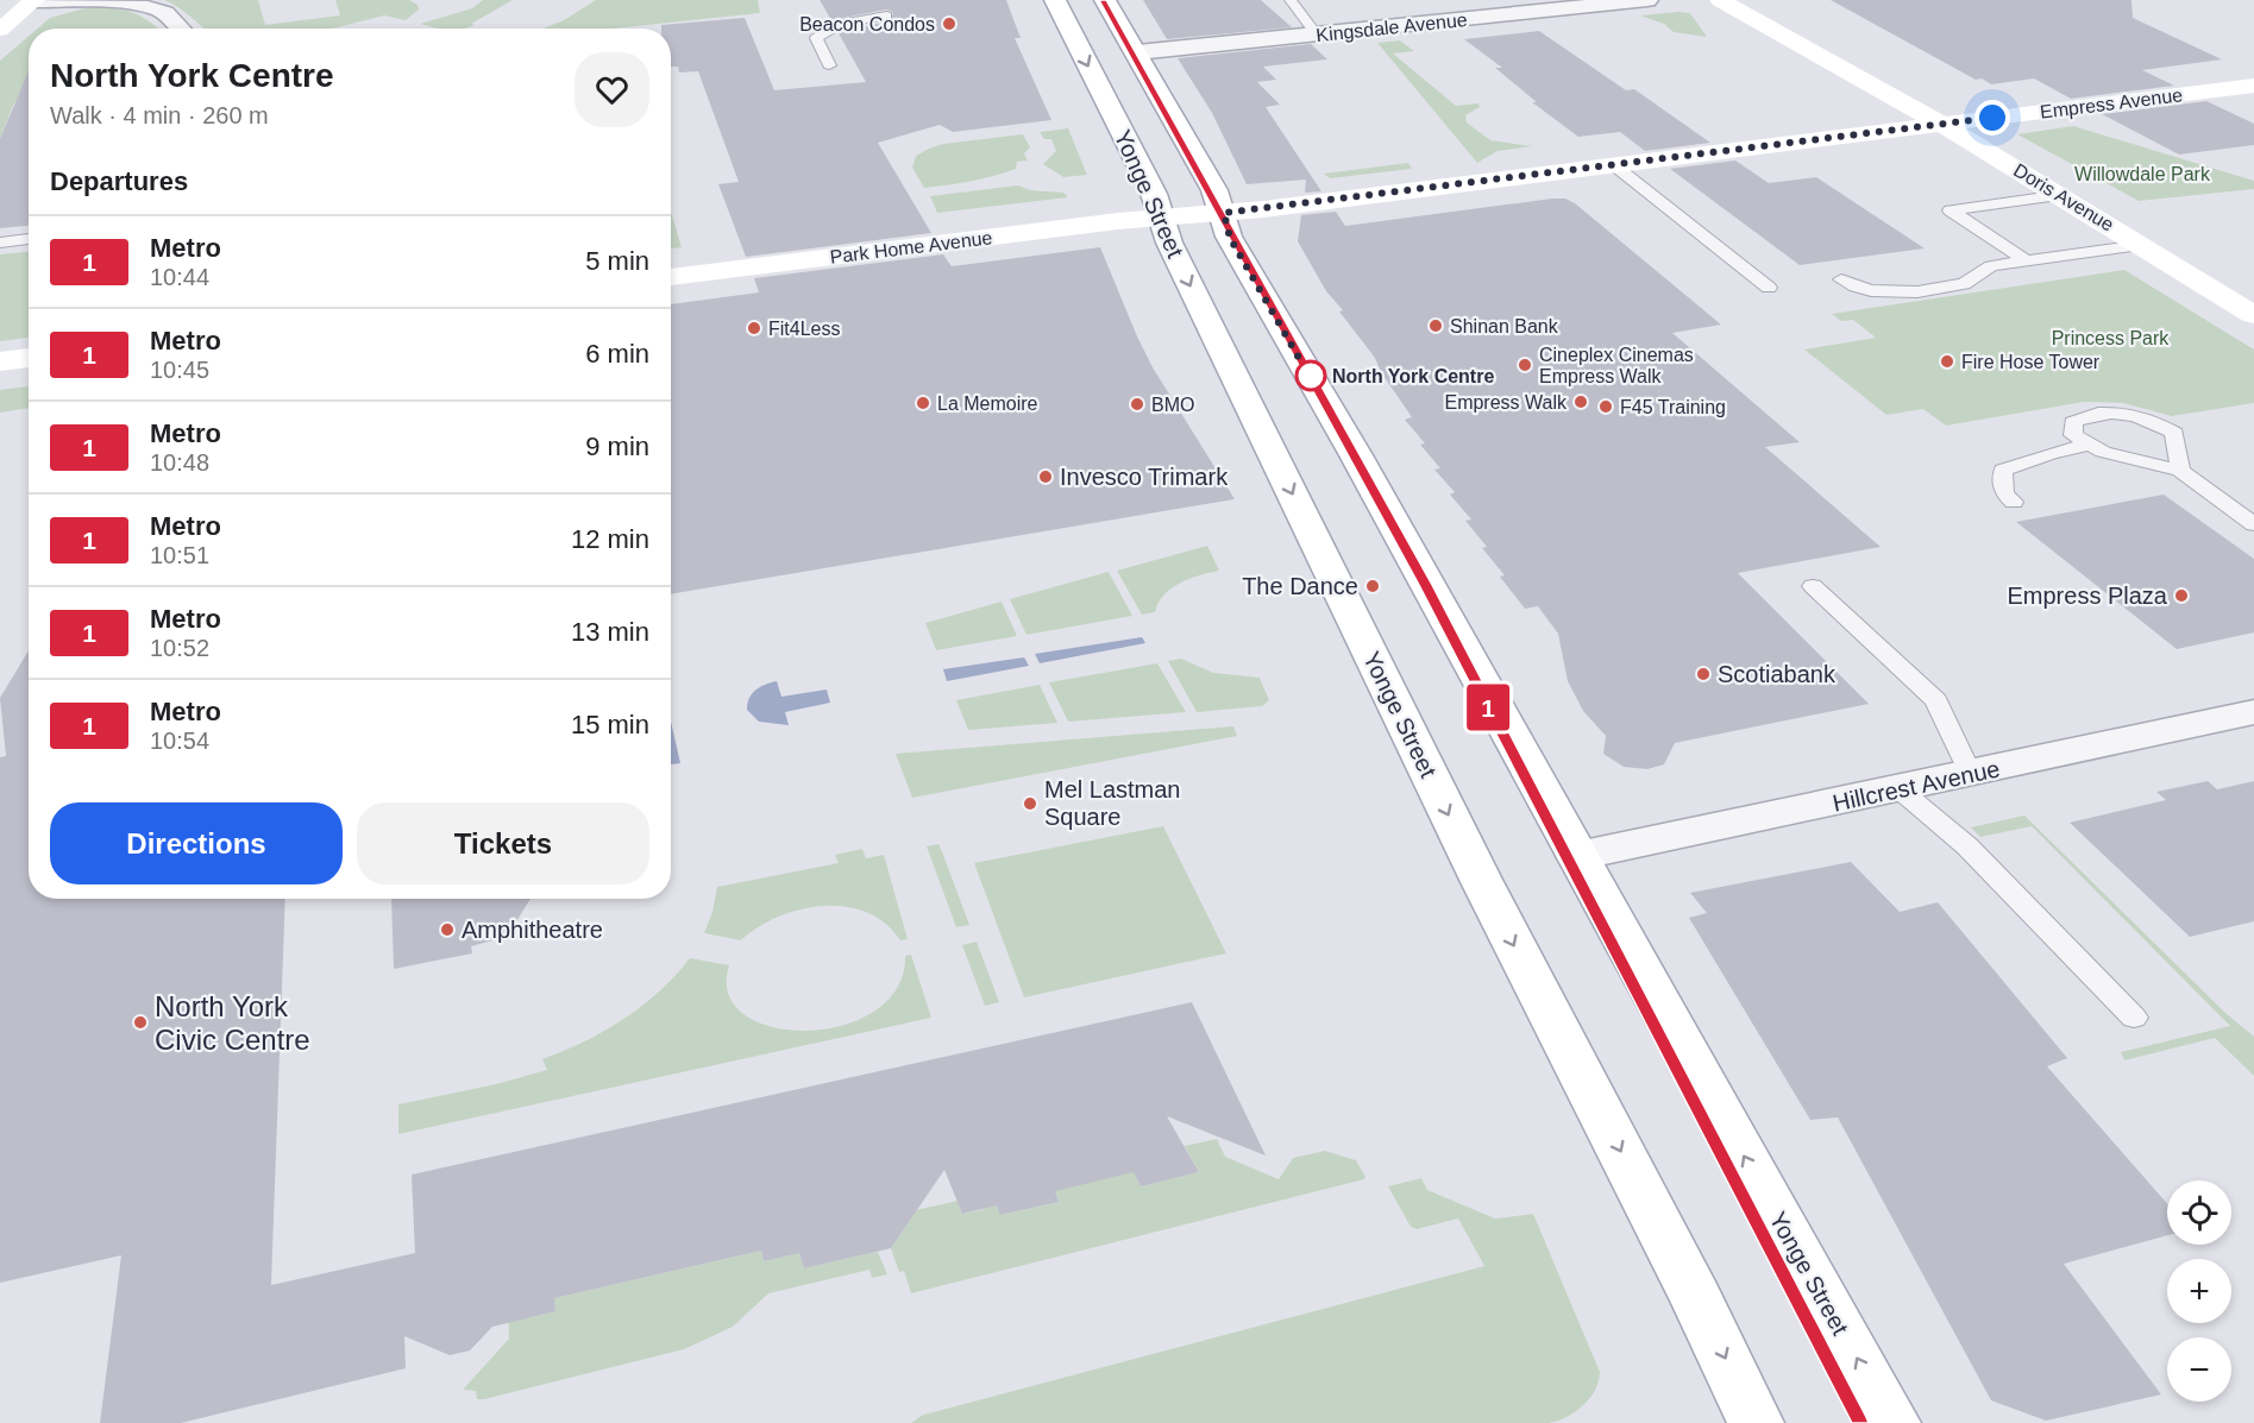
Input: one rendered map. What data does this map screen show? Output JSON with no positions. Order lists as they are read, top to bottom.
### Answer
{
  "streets": {
    "main road": [
      "Empress Avenue",
      "Yonge Street",
      "Doris Avenue",
      "Park Home Avenue"
    ],
    "street": ["Kingsdale Avenue", "Hillcrest Avenue"]
  },
  "crossings": [
    ["Kingsdale Avenue", "Yonge Street"],
    ["Empress Avenue", "Yonge Street"],
    ["Empress Avenue", "Doris Avenue"],
    ["Empress Avenue", "Park Home Avenue"],
    ["Yonge Street", "Park Home Avenue"],
    ["Yonge Street", "Hillcrest Avenue"]
  ],
  "parks": ["Willowdale Park", "Princess Park"],
  "places": [
    "Beacon Condos",
    "Shinan Bank",
    "Fit4Less",
    "Fire Hose Tower",
    "Cineplex Cinemas Empress Walk",
    "North York Centre",
    "Empress Walk",
    "La Memoire",
    "BMO",
    "F45 Training",
    "Invesco Trimark",
    "The Dance",
    "Empress Plaza",
    "Scotiabank",
    "Mel Lastman Square",
    "Amphitheatre",
    "North York Civic Centre"
  ],
  "lines": ["metro line 1"],
  "page": {
    "on_map": "1",
    "heading": [
      ["North York Centre", "Walk · 4 min · 260 m"],
      "Departures"
    ],
    "list": [
      {
        "mark": "1",
        "name": "Metro",
        "note": "10:44",
        "value": "5 min"
      },
      {
        "mark": "1",
        "name": "Metro",
        "note": "10:45",
        "value": "6 min"
      },
      {
        "mark": "1",
        "name": "Metro",
        "note": "10:48",
        "value": "9 min"
      },
      {
        "mark": "1",
        "name": "Metro",
        "note": "10:51",
        "value": "12 min"
      },
      {
        "mark": "1",
        "name": "Metro",
        "note": "10:52",
        "value": "13 min"
      },
      {
        "mark": "1",
        "name": "Metro",
        "note": "10:54",
        "value": "15 min"
      }
    ],
    "buttons": ["Directions", "Tickets"],
    "map_buttons": ["+", "−"]
  }
}
